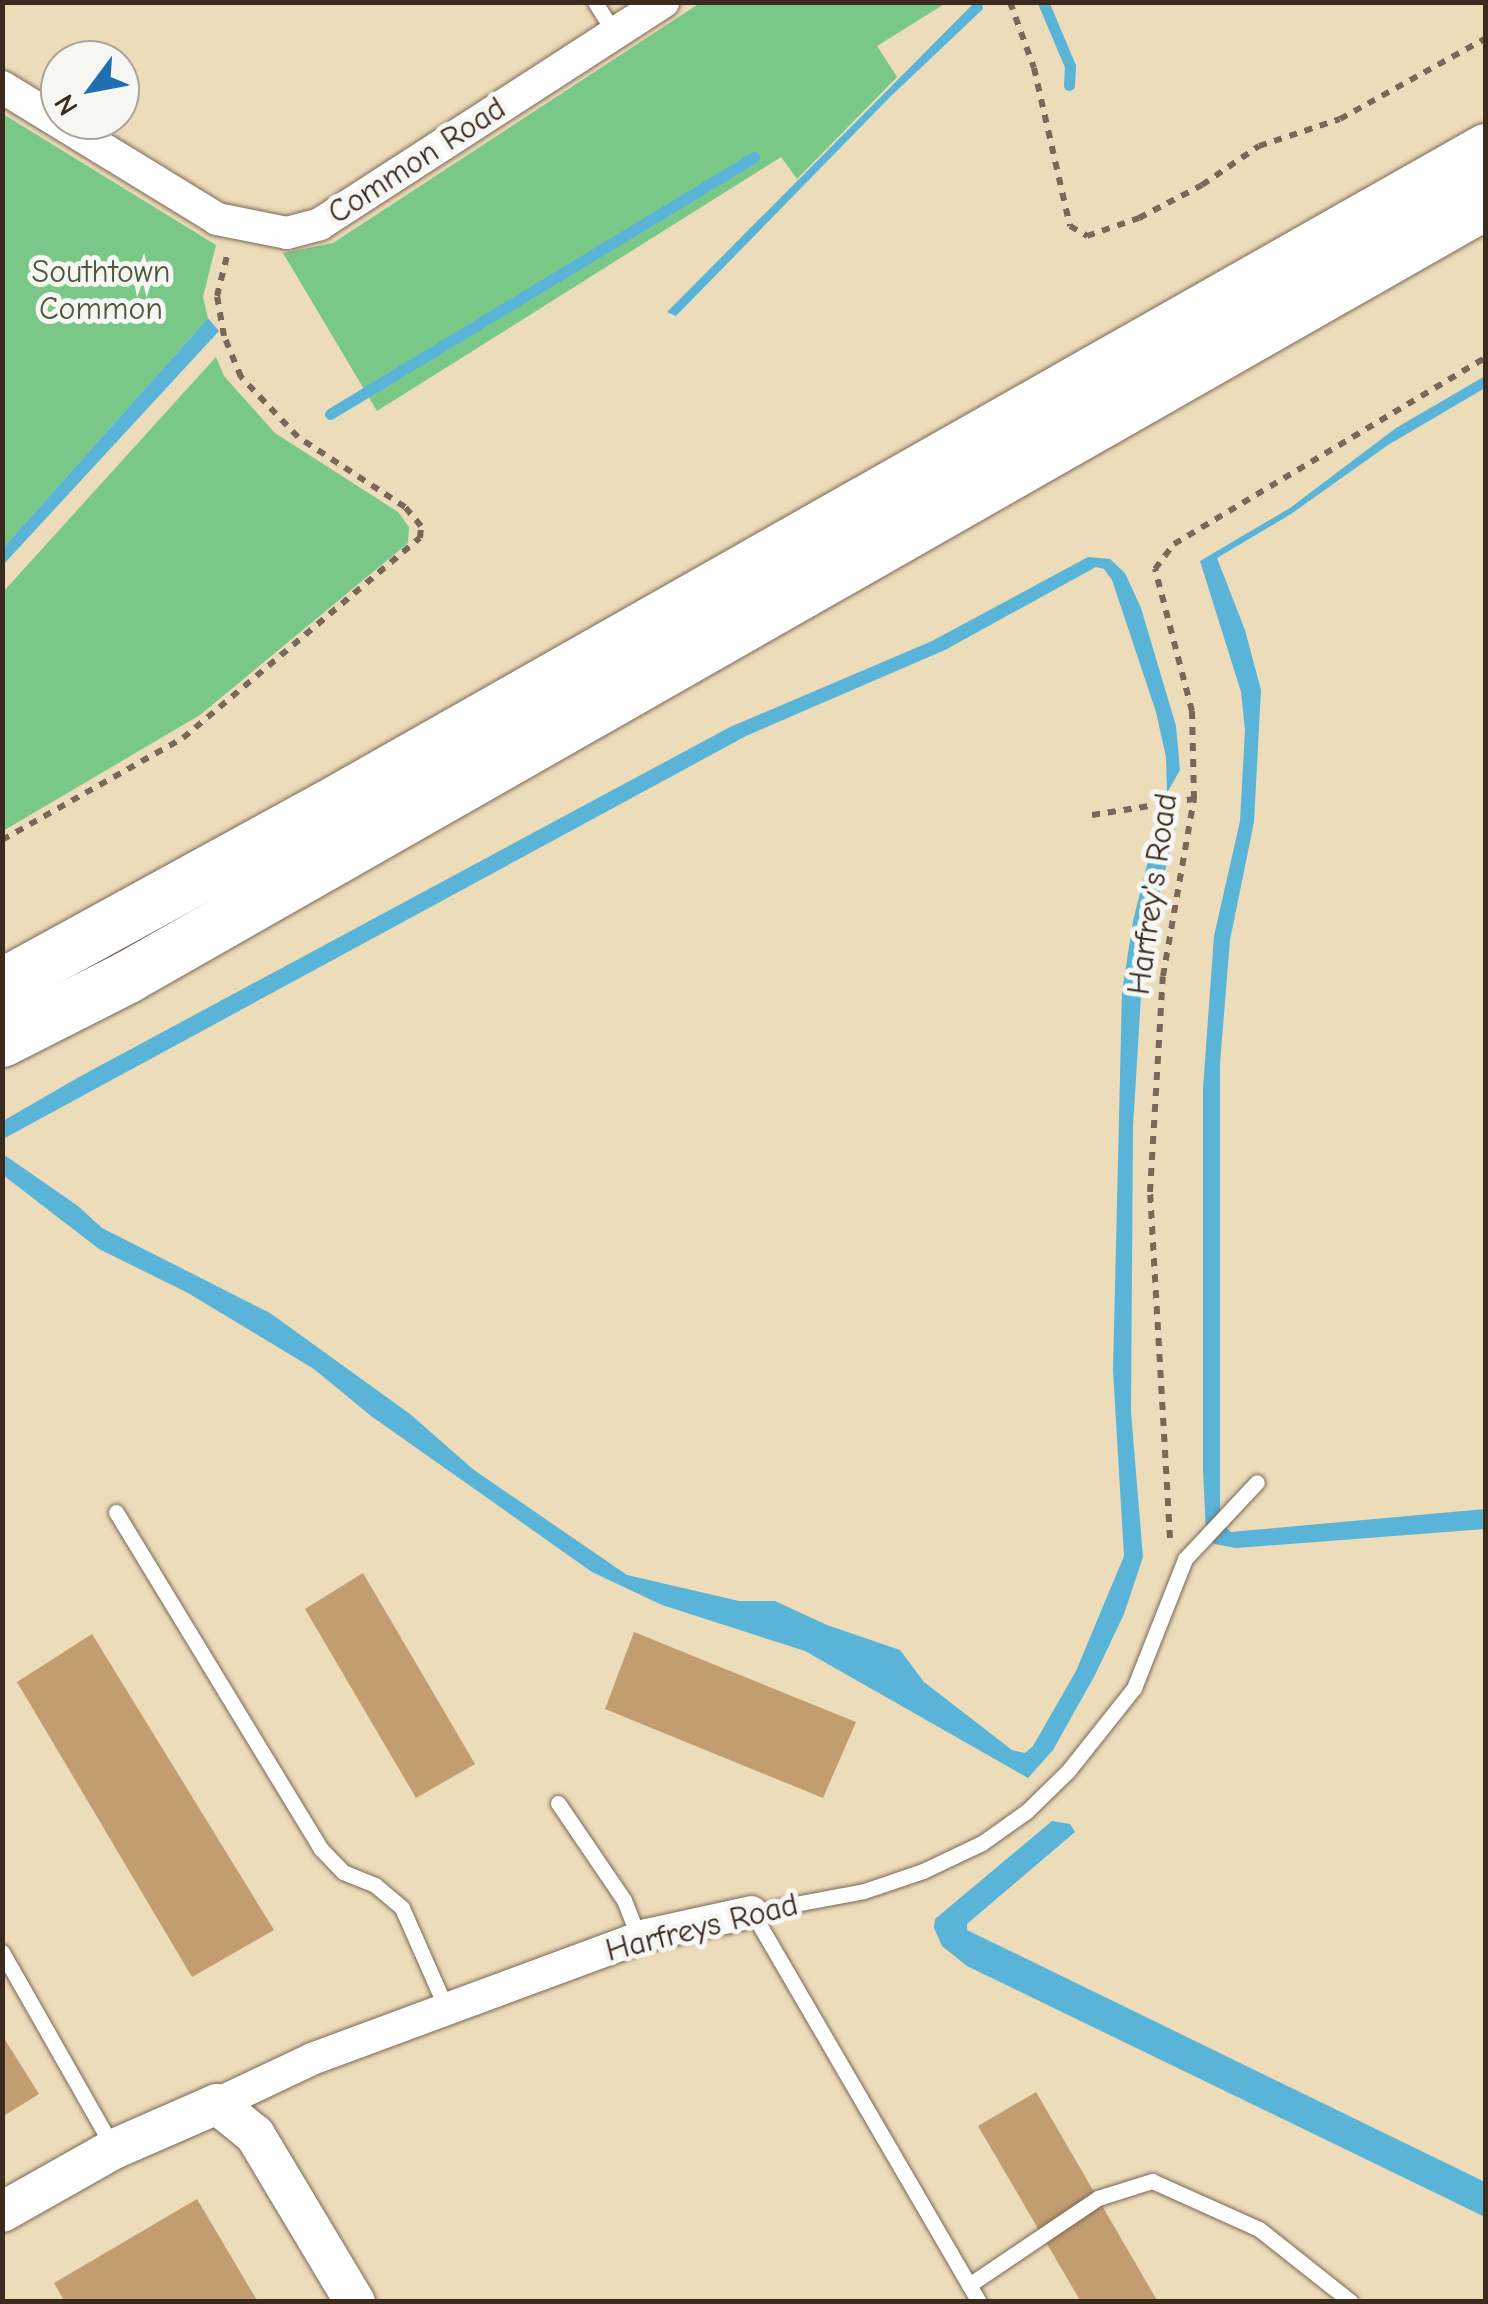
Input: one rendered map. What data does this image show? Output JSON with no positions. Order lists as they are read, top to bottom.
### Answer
{
  "streets": {
    "street": ["Common Road", "Harfreys Road"],
    "path": ["Harfrey's Road"]
  },
  "crossings": [
    ["Harfrey's Road", "Harfreys Road"]
  ],
  "parks": ["Southtown Common"],
  "north": "bottom left"
}
